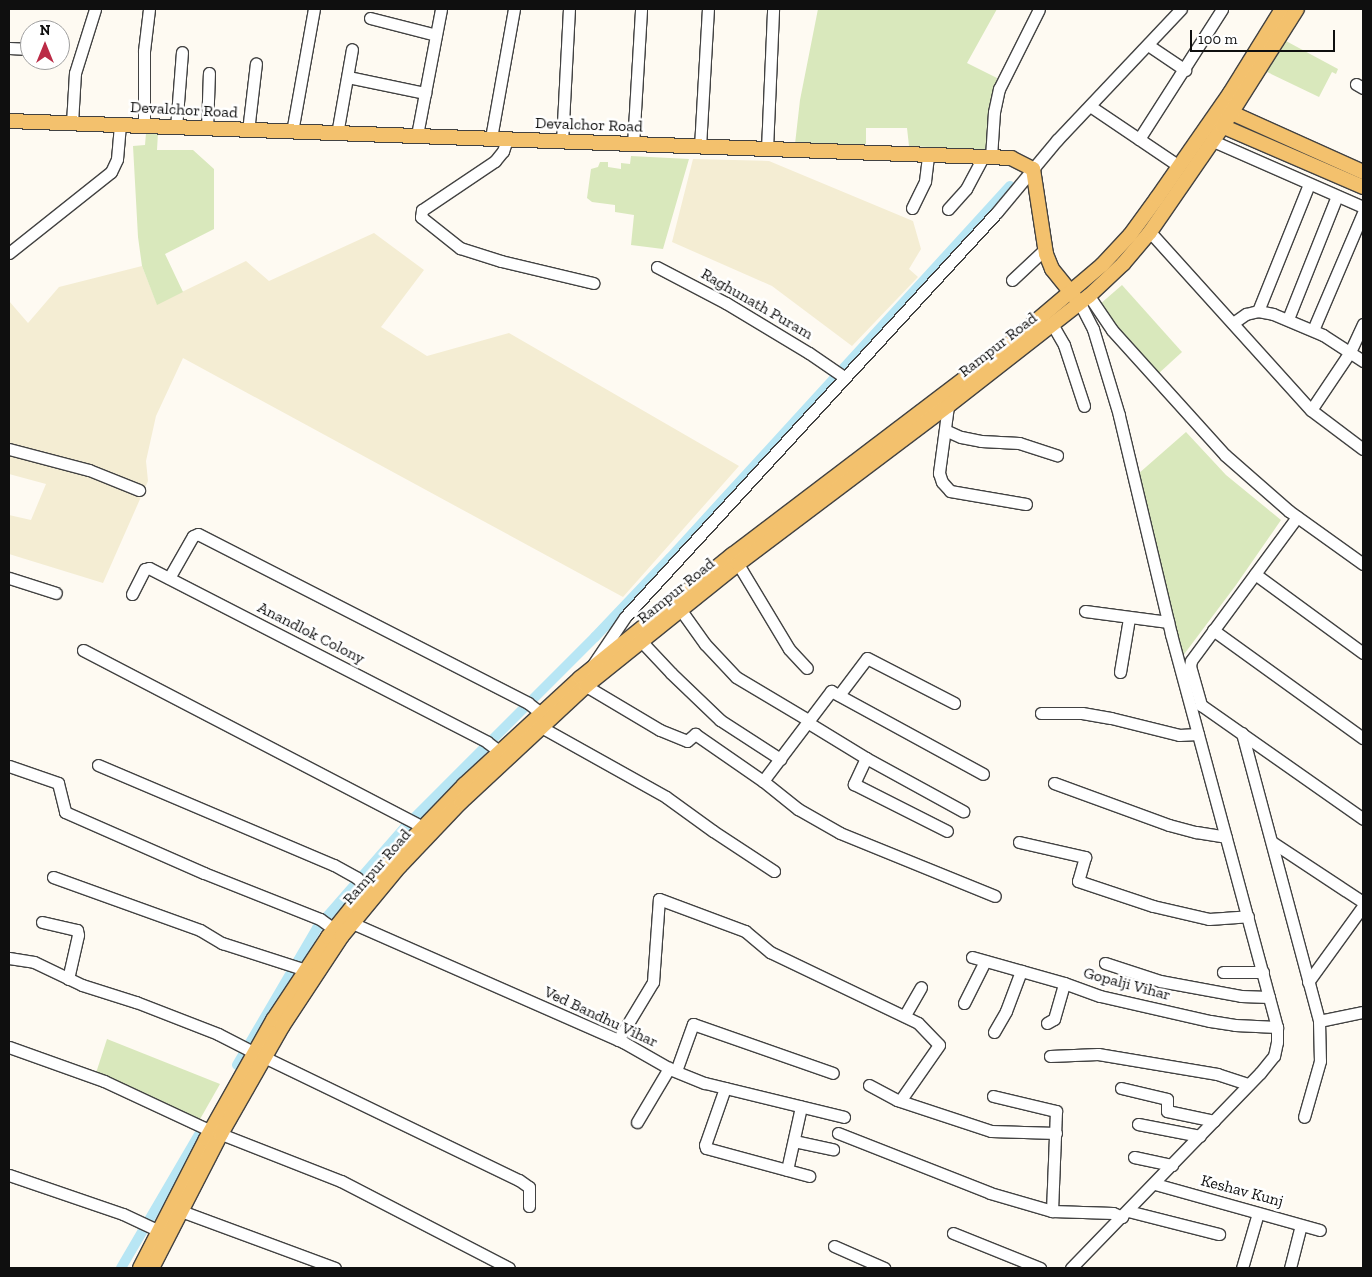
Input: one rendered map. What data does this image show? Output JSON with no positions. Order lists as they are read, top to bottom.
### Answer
{
  "streets": {
    "main road": ["Devalchor Road", "Rampur Road"],
    "street": [
      "Raghunath Puram",
      "Anandlok Colony",
      "Gopalji Vihar",
      "Ved Bandhu Vihar",
      "Keshav Kunj"
    ]
  },
  "crossings": [
    ["Rampur Road", "Ved Bandhu Vihar"]
  ],
  "scale_bar": "100 m",
  "north": "top"
}
